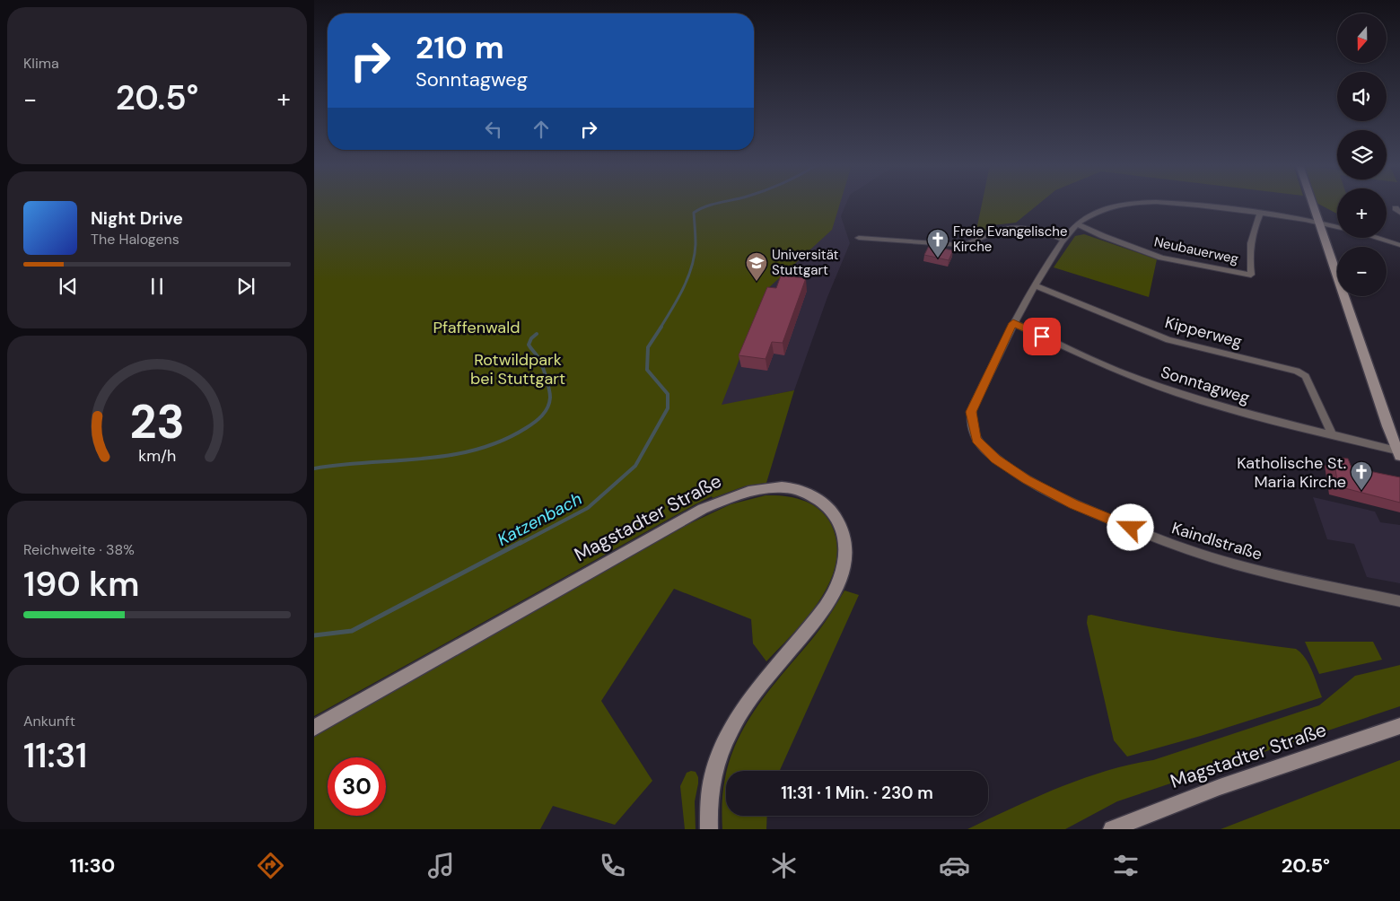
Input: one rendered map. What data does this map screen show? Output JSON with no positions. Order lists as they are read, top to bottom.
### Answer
{
  "streets": {
    "main road": ["Magstadter Straße"],
    "street": [
      "Neubauerweg",
      "Kipperweg",
      "Sonntagweg",
      "Kaindlstraße"
    ]
  },
  "crossings": [
    ["Neubauerweg", "Kaindlstraße"],
    ["Kipperweg", "Sonntagweg"],
    ["Kipperweg", "Kaindlstraße"],
    ["Sonntagweg", "Kaindlstraße"]
  ],
  "water": ["Katzenbach"],
  "parks": ["Pfaffenwald", "Rotwildpark bei Stuttgart"],
  "places": {
    "church": ["Freie Evangelische Kirche", "Katholische St. Maria Kirche"],
    "school or university": ["Universität Stuttgart"]
  },
  "north": "bottom",
  "page": {
    "tile": [
      "Klima",
      ["Reichweite · 38%", "190 km"],
      ["Ankunft", "11:31"]
    ],
    "map_buttons": ["+", "−"],
    "turn": ["210 m", "Sonntagweg"],
    "heat": ["−", "20.5°", "+"],
    "song": ["Night Drive", "The Halogens"],
    "limit": "30",
    "trip": "11:31 · 1 Min. · 230 m",
    "tabs": ["11:30", "20.5°"],
    "gauge": ["23", "km/h"]
  }
}
